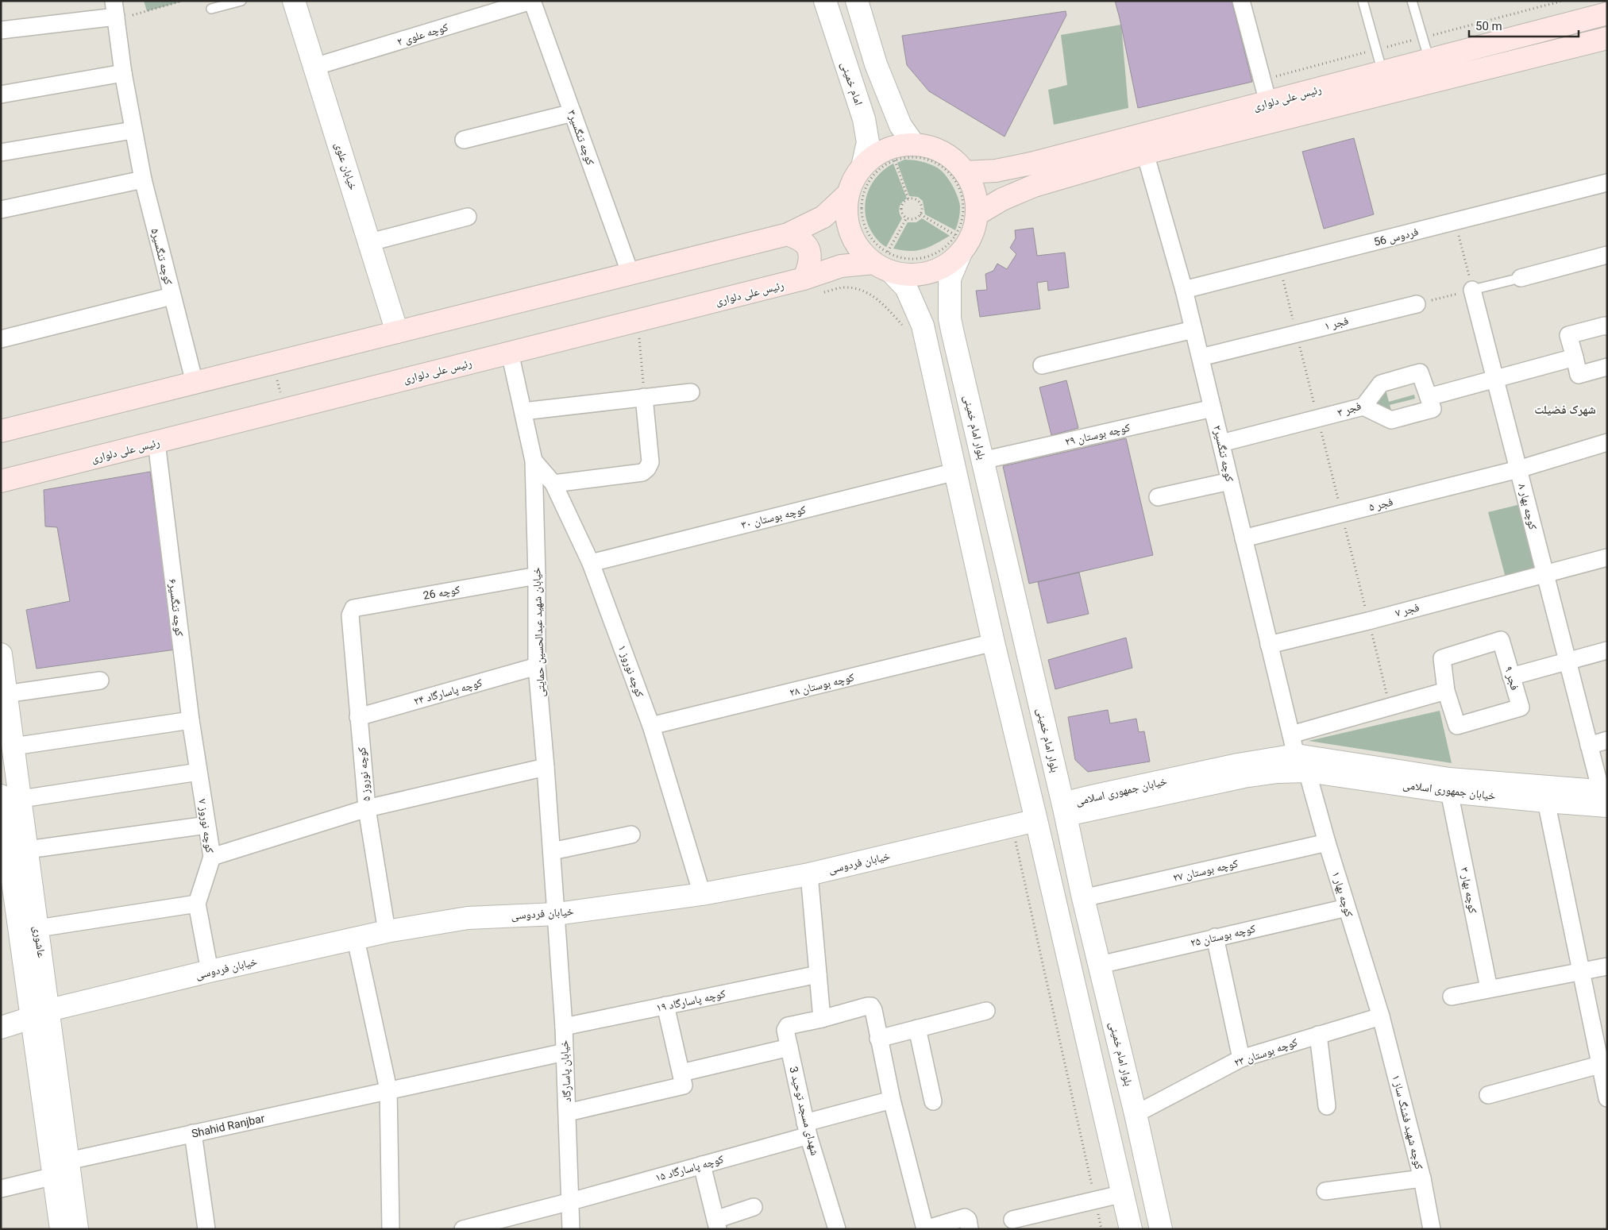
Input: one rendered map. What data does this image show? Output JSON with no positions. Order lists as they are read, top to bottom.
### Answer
{
  "streets": {
    "main road": ["رئیس علی دلواری"],
    "street": [
      "کوچه علوی ۲",
      "امام خمینی",
      "کوچه تنگسیر۳",
      "خیابان علوی",
      "فردوس 56",
      "کوچه تنگسیر۵",
      "فجر ۱",
      "فجر ۳",
      "بلوار امام خمینی",
      "کوچه بوستان ۲۹",
      "کوچه تنگسیر۲",
      "فجر ۵",
      "کوچه بهار ۸",
      "کوچه بوستان ۳۰",
      "کوچه 26",
      "کوچه تنگسیر۶",
      "فجر ۷",
      "خیابان شهید عبدالحسین حمایتی",
      "کوچه نوروز ۱",
      "فجر ۹",
      "کوچه بوستان ۲۸",
      "کوچه پاسارگاد ۲۴",
      "کوچه نوروز ۵",
      "خیابان جمهوری اسلامی",
      "کوچه نوروز ۷",
      "خیابان فردوسی",
      "کوچه بوستان ۲۷",
      "کوچه بهار ۳",
      "کوچه بهار ۱",
      "کوچه بوستان ۲۵",
      "عاشوری",
      "کوچه پاسارگاد ۱۹",
      "کوچه بوستان ۲۳",
      "خیابان پاسارگاد",
      "شهدای مسجد توحید 3",
      "کوچه شهید فشنگ ساز ۱",
      "Shahid Ranjbar",
      "کوچه پاسارگاد ۱۵"
    ]
  },
  "crossings": [
    ["کوچه علوی ۲", "کوچه تنگسیر۳"],
    ["کوچه علوی ۲", "خیابان علوی"],
    ["رئیس علی دلواری", "بلوار امام خمینی"],
    ["رئیس علی دلواری", "کوچه تنگسیر۲"],
    ["رئیس علی دلواری", "کوچه تنگسیر۶"],
    ["رئیس علی دلواری", "خیابان شهید عبدالحسین حمایتی"],
    ["فردوس 56", "کوچه تنگسیر۲"],
    ["فجر ۱", "کوچه تنگسیر۲"],
    ["فجر ۳", "کوچه تنگسیر۲"],
    ["بلوار امام خمینی", "کوچه بوستان ۲۹"],
    ["بلوار امام خمینی", "خیابان جمهوری اسلامی"],
    ["بلوار امام خمینی", "کوچه بوستان ۲۷"],
    ["بلوار امام خمینی", "کوچه بوستان ۲۵"],
    ["بلوار امام خمینی", "کوچه بوستان ۲۳"],
    ["کوچه بوستان ۲۹", "کوچه تنگسیر۲"],
    ["کوچه تنگسیر۲", "فجر ۵"],
    ["کوچه تنگسیر۲", "فجر ۷"],
    ["کوچه تنگسیر۲", "خیابان جمهوری اسلامی"],
    ["کوچه تنگسیر۲", "کوچه بهار ۱"],
    ["فجر ۵", "کوچه بهار ۸"],
    ["کوچه بهار ۸", "فجر ۷"],
    ["کوچه بهار ۸", "خیابان جمهوری اسلامی"],
    ["کوچه بوستان ۳۰", "کوچه نوروز ۱"],
    ["کوچه 26", "خیابان شهید عبدالحسین حمایتی"],
    ["کوچه 26", "کوچه نوروز ۵"],
    ["کوچه تنگسیر۶", "کوچه نوروز ۷"],
    ["خیابان شهید عبدالحسین حمایتی", "کوچه نوروز ۱"],
    ["خیابان شهید عبدالحسین حمایتی", "کوچه پاسارگاد ۲۴"],
    ["خیابان شهید عبدالحسین حمایتی", "خیابان فردوسی"],
    ["خیابان شهید عبدالحسین حمایتی", "خیابان پاسارگاد"],
    ["کوچه نوروز ۱", "کوچه بوستان ۲۸"],
    ["کوچه نوروز ۱", "خیابان فردوسی"],
    ["کوچه پاسارگاد ۲۴", "کوچه نوروز ۵"],
    ["کوچه نوروز ۵", "خیابان فردوسی"],
    ["خیابان جمهوری اسلامی", "کوچه بهار ۳"],
    ["خیابان جمهوری اسلامی", "کوچه بهار ۱"],
    ["کوچه نوروز ۷", "خیابان فردوسی"],
    ["خیابان فردوسی", "عاشوری"],
    ["خیابان فردوسی", "خیابان پاسارگاد"],
    ["کوچه بوستان ۲۷", "کوچه بهار ۱"],
    ["کوچه بهار ۱", "کوچه بوستان ۲۵"],
    ["کوچه بهار ۱", "کوچه بوستان ۲۳"],
    ["کوچه بهار ۱", "کوچه شهید فشنگ ساز ۱"],
    ["عاشوری", "Shahid Ranjbar"],
    ["کوچه پاسارگاد ۱۹", "خیابان پاسارگاد"],
    ["کوچه بوستان ۲۳", "کوچه شهید فشنگ ساز ۱"],
    ["خیابان پاسارگاد", "Shahid Ranjbar"],
    ["خیابان پاسارگاد", "کوچه پاسارگاد ۱۵"],
    ["شهدای مسجد توحید 3", "کوچه پاسارگاد ۱۵"]
  ],
  "districts": ["شهرک فضیلت"],
  "scale_bar": "50 m"
}
